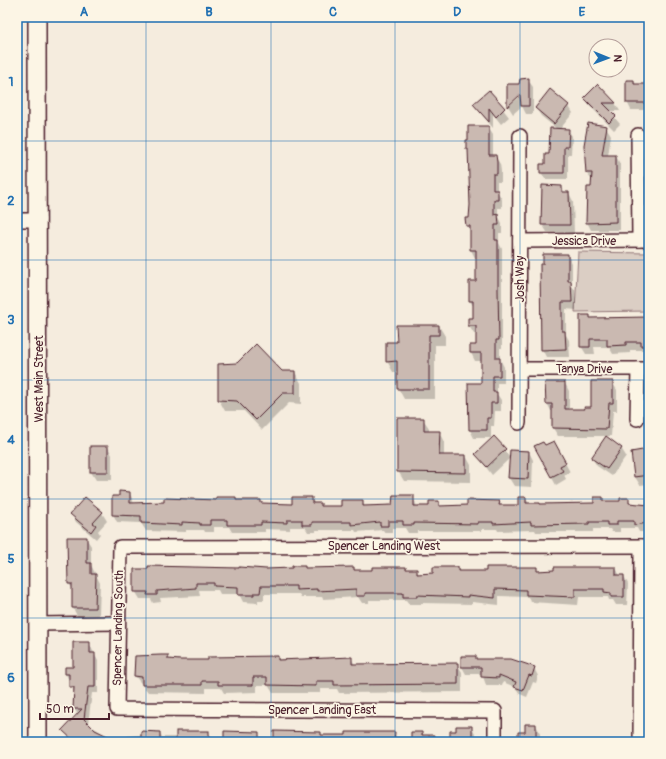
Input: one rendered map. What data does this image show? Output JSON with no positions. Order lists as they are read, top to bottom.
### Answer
{
  "streets": {
    "main road": ["West Main Street"],
    "street": [
      "Jessica Drive",
      "Josh Way",
      "Tanya Drive",
      "Spencer Landing West",
      "Spencer Landing South",
      "Spencer Landing East"
    ]
  },
  "crossings": [
    ["Jessica Drive", "Josh Way"],
    ["Josh Way", "Tanya Drive"],
    ["Spencer Landing West", "Spencer Landing South"],
    ["Spencer Landing South", "Spencer Landing East"]
  ],
  "scale_bar": "50 m",
  "north": "right",
  "grid": {
    "columns": [
      "A",
      "B",
      "C",
      "D",
      "E"
    ],
    "rows": [
      "1",
      "2",
      "3",
      "4",
      "5",
      "6"
    ]
  }
}
